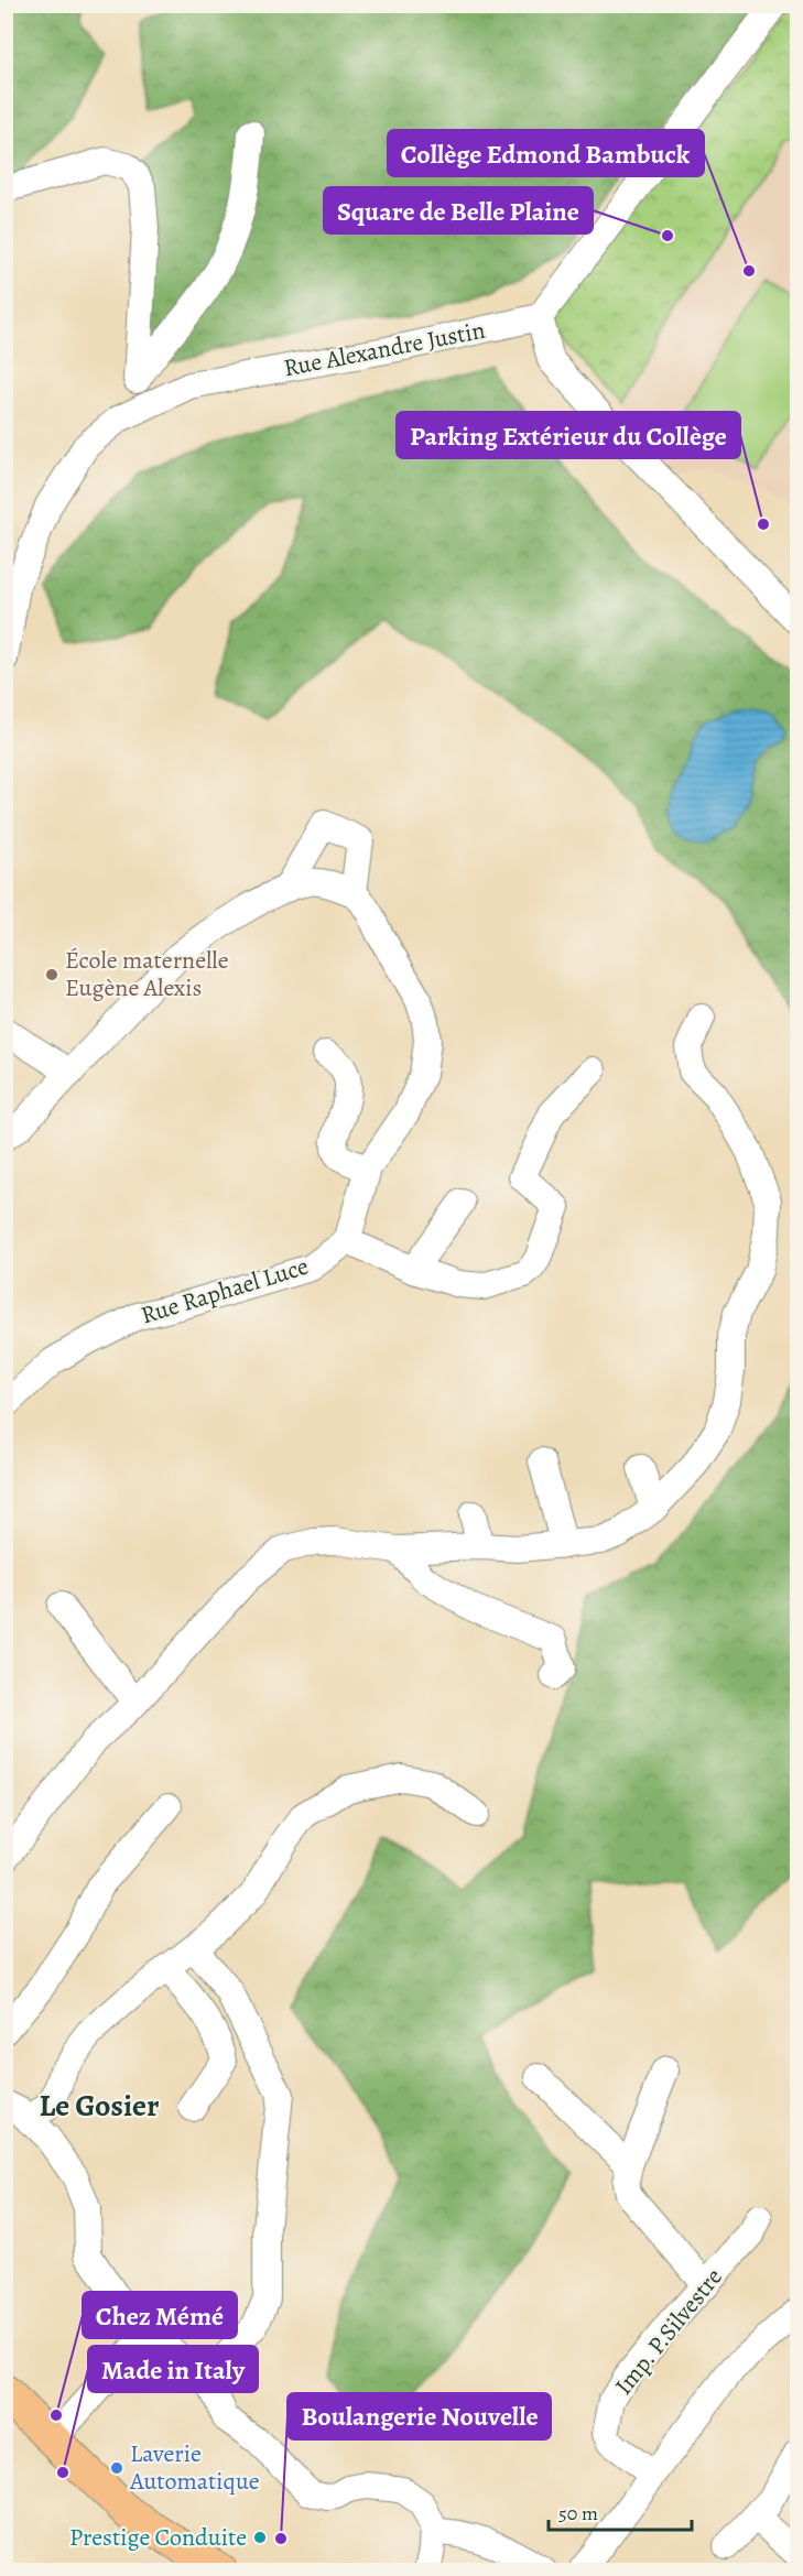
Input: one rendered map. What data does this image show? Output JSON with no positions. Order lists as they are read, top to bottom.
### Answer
{
  "streets": {
    "street": ["Rue Alexandre Justin", "Rue Raphael Luce", "Imp. P.Silvestre"]
  },
  "districts": ["Le Gosier"],
  "places": [
    "Square de Belle Plaine",
    "Collège Edmond Bambuck",
    "Parking Extérieur du Collège",
    "École maternelle Eugène Alexis",
    "Chez Mémé",
    "Laverie Automatique",
    "Made in Italy",
    "Prestige Conduite",
    "Boulangerie Nouvelle"
  ],
  "scale_bar": "50 m"
}
